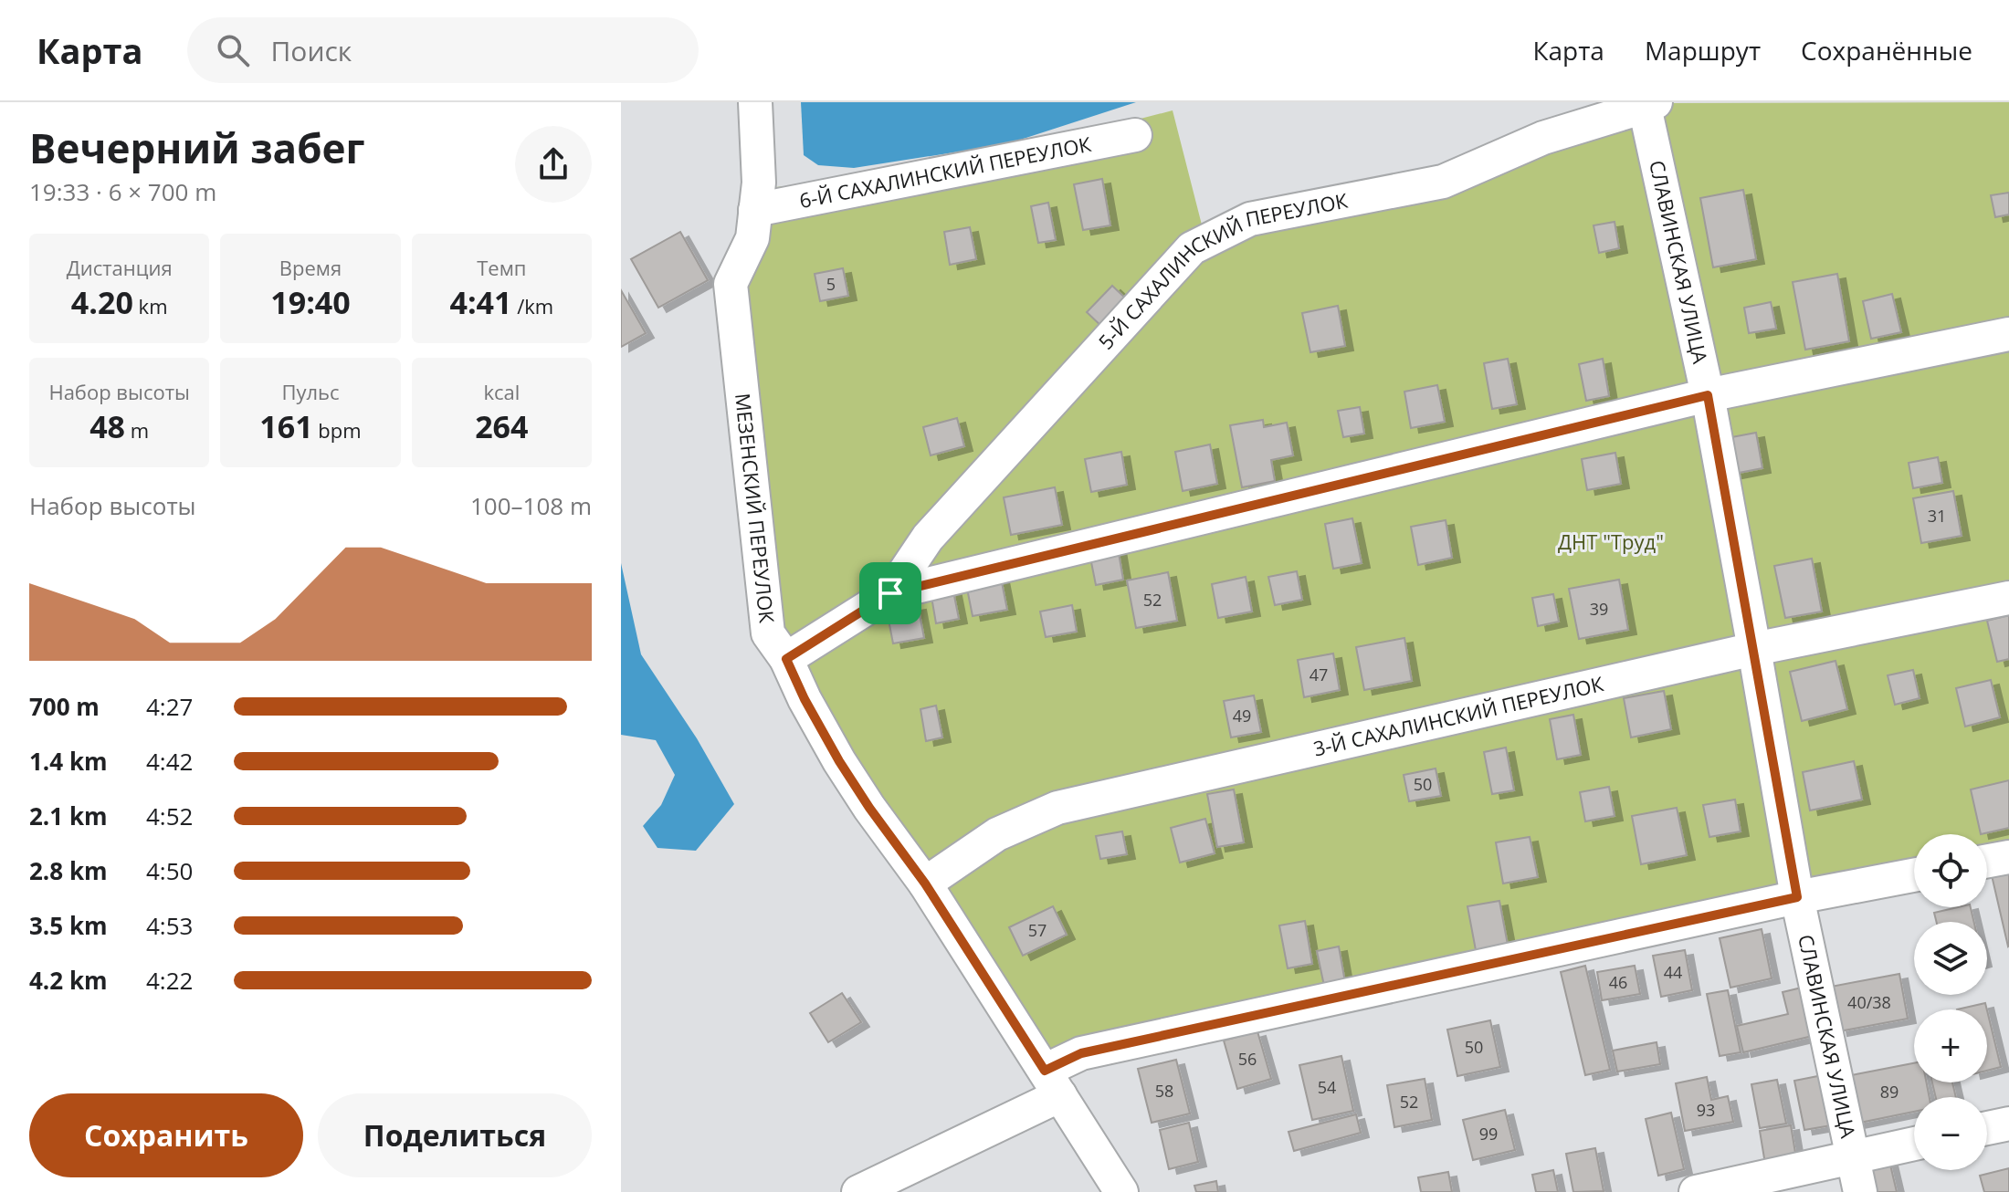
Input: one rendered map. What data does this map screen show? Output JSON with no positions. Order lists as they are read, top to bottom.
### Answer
{
  "streets": {
    "street": [
      "6-Й САХАЛИНСКИЙ ПЕРЕУЛОК",
      "СЛАВИНСКАЯ УЛИЦА",
      "5-Й САХАЛИНСКИЙ ПЕРЕУЛОК",
      "МЕЗЕНСКИЙ ПЕРЕУЛОК",
      "3-Й САХАЛИНСКИЙ ПЕРЕУЛОК"
    ]
  },
  "crossings": [
    ["6-Й САХАЛИНСКИЙ ПЕРЕУЛОК", "МЕЗЕНСКИЙ ПЕРЕУЛОК"],
    ["СЛАВИНСКАЯ УЛИЦА", "5-Й САХАЛИНСКИЙ ПЕРЕУЛОК"],
    ["СЛАВИНСКАЯ УЛИЦА", "3-Й САХАЛИНСКИЙ ПЕРЕУЛОК"],
    ["МЕЗЕНСКИЙ ПЕРЕУЛОК", "3-Й САХАЛИНСКИЙ ПЕРЕУЛОК"]
  ],
  "parks": ["ДНТ \"Труд\""],
  "house_numbers": [
    "5",
    "31",
    "52",
    "39",
    "47",
    "49",
    "50",
    "57",
    "44",
    "46",
    "40/38",
    "50",
    "56",
    "54",
    "58",
    "89",
    "52",
    "93",
    "99"
  ],
  "page": {
    "header": "Карта",
    "search": "Поиск",
    "nav": ["Карта", "Маршрут", "Сохранённые"],
    "heading": ["Вечерний забег", "19:33 · 6 × 700 m"],
    "stats": [
      ["Дистанция", "4.20 km"],
      ["Время", "19:40"],
      ["Темп", "4:41 /km"],
      ["Набор высоты", "48 m"],
      ["Пульс", "161 bpm"],
      ["kcal", "264"]
    ],
    "chart": ["Набор высоты", "100–108 m"],
    "list": [
      {
        "name": "700 m",
        "note": "4:27"
      },
      {
        "name": "1.4 km",
        "note": "4:42"
      },
      {
        "name": "2.1 km",
        "note": "4:52"
      },
      {
        "name": "2.8 km",
        "note": "4:50"
      },
      {
        "name": "3.5 km",
        "note": "4:53"
      },
      {
        "name": "4.2 km",
        "note": "4:22"
      }
    ],
    "map_buttons": ["+", "−"],
    "buttons": ["Сохранить", "Поделиться"]
  }
}
